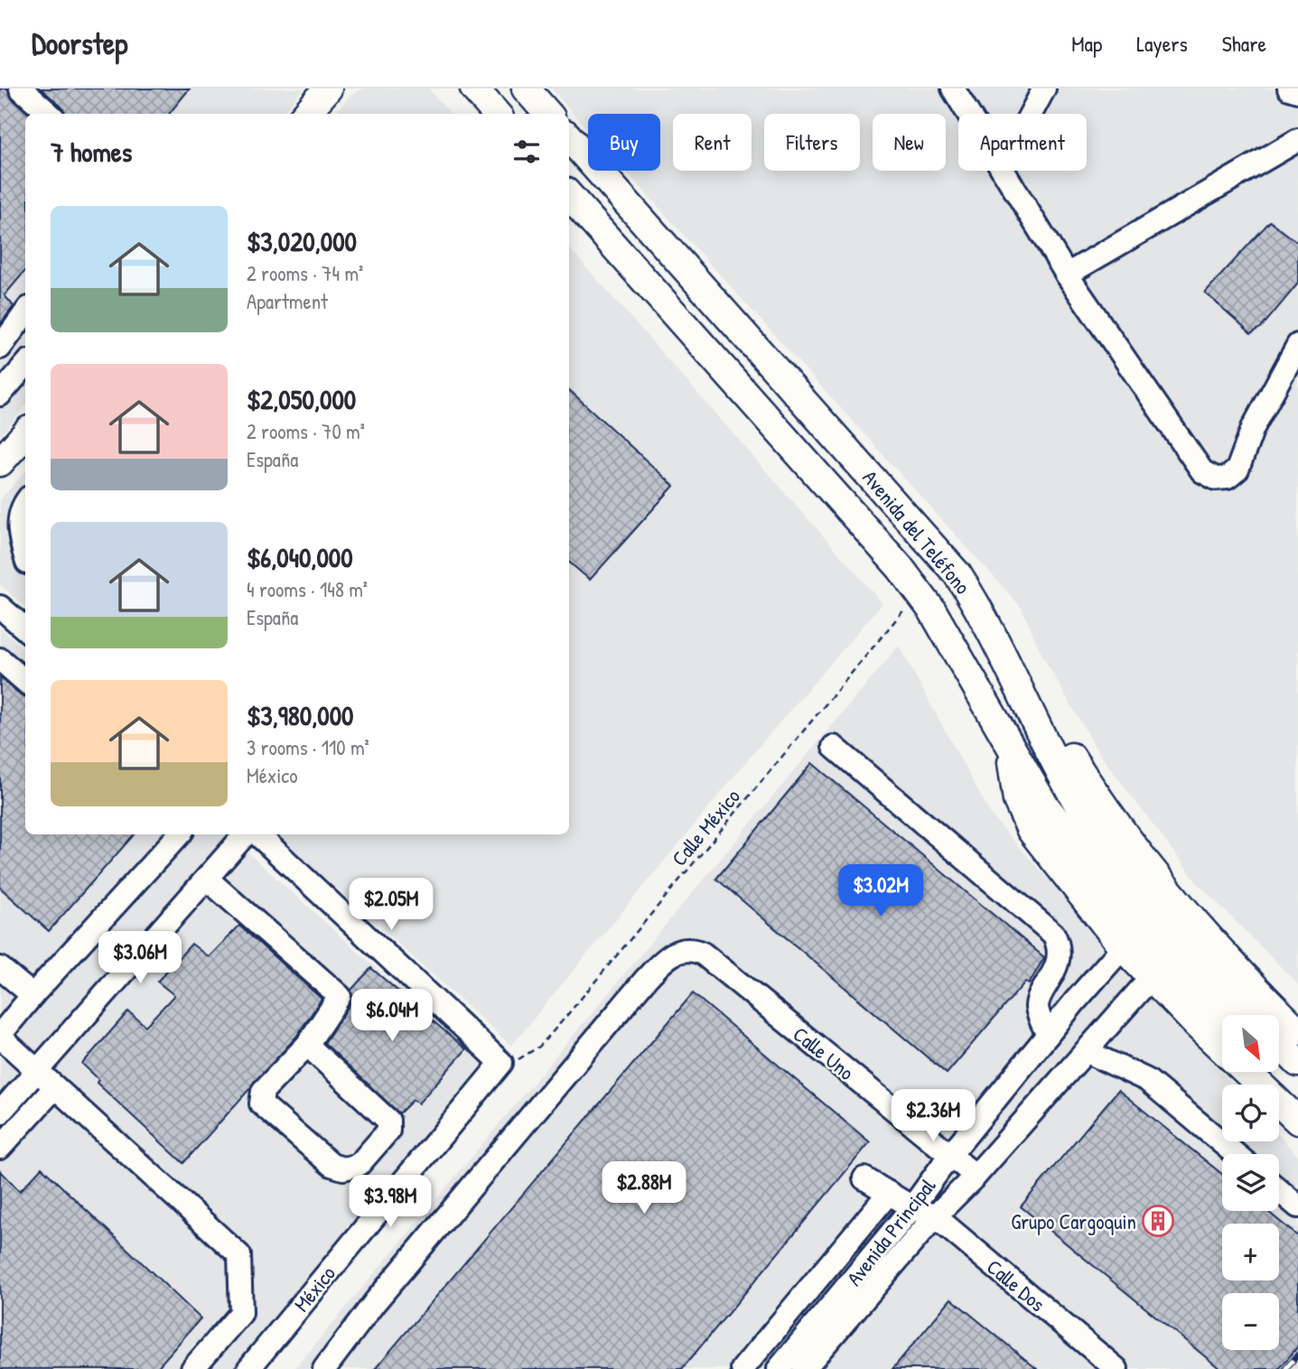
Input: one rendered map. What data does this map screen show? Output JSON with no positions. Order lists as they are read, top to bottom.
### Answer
{
  "streets": {
    "main road": ["Avenida del Teléfono"],
    "street": [
      "Calle Uno",
      "Avenida Principal",
      "Calle Dos",
      "México"
    ],
    "path": ["Calle México"]
  },
  "crossings": [
    ["Avenida del Teléfono", "Calle México"],
    ["Calle México", "México"],
    ["Calle Uno", "Avenida Principal"],
    ["Avenida Principal", "Calle Dos"]
  ],
  "places": {
    "building": ["Grupo Cargoquin"]
  },
  "north": "bottom right",
  "page": {
    "header": "Doorstep",
    "nav": ["Map", "Layers", "Share"],
    "chip": [
      "Buy",
      "Rent",
      "Filters",
      "New",
      "Apartment"
    ],
    "heading": "7 homes",
    "list": [
      {
        "name": "$3,020,000",
        "note": "2 rooms · 74 m² · Apartment"
      },
      {
        "name": "$2,050,000",
        "note": "2 rooms · 70 m² · España"
      },
      {
        "name": "$6,040,000",
        "note": "4 rooms · 148 m² · España"
      },
      {
        "name": "$3,980,000",
        "note": "3 rooms · 110 m² · México"
      }
    ],
    "price": [
      "$3.02M",
      "$2.05M",
      "$3.06M",
      "$6.04M",
      "$2.36M",
      "$2.88M",
      "$3.98M"
    ],
    "map_buttons": ["+", "−"]
  }
}
